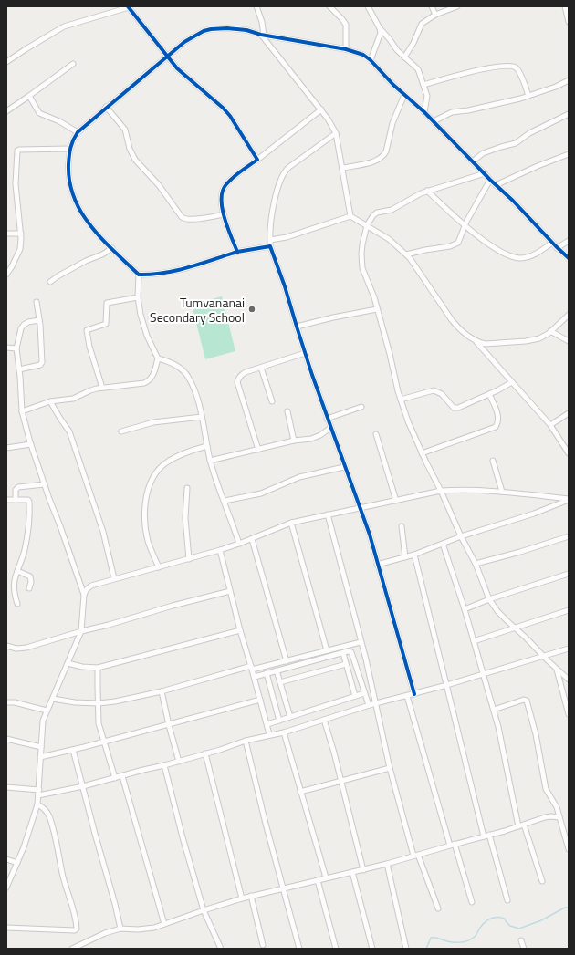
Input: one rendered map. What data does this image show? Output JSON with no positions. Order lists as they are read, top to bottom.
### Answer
{
  "places": ["Tumvananai Secondary School"]
}
